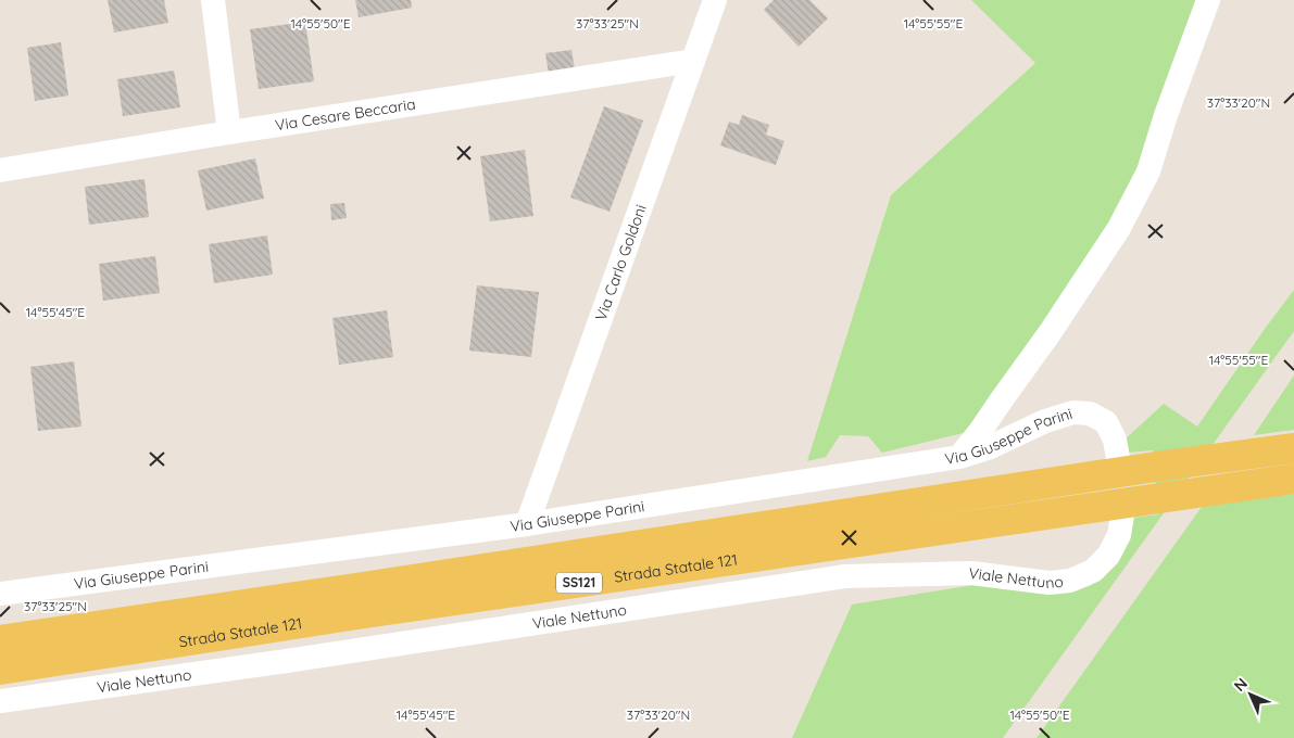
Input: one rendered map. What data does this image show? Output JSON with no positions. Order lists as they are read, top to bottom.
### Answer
{
  "streets": {
    "main road": ["Strada Statale 121", "SS121"],
    "street": [
      "Via Cesare Beccaria",
      "Via Carlo Goldoni",
      "Via Giuseppe Parini",
      "Viale Nettuno"
    ]
  },
  "crossings": [
    ["Via Cesare Beccaria", "Via Carlo Goldoni"],
    ["Via Carlo Goldoni", "Via Giuseppe Parini"]
  ],
  "north": "top left",
  "coordinates": [
    "14°55'50\"E",
    "37°33'25\"N",
    "14°55'55\"E",
    "37°33'20\"N",
    "14°55'45\"E"
  ]
}
